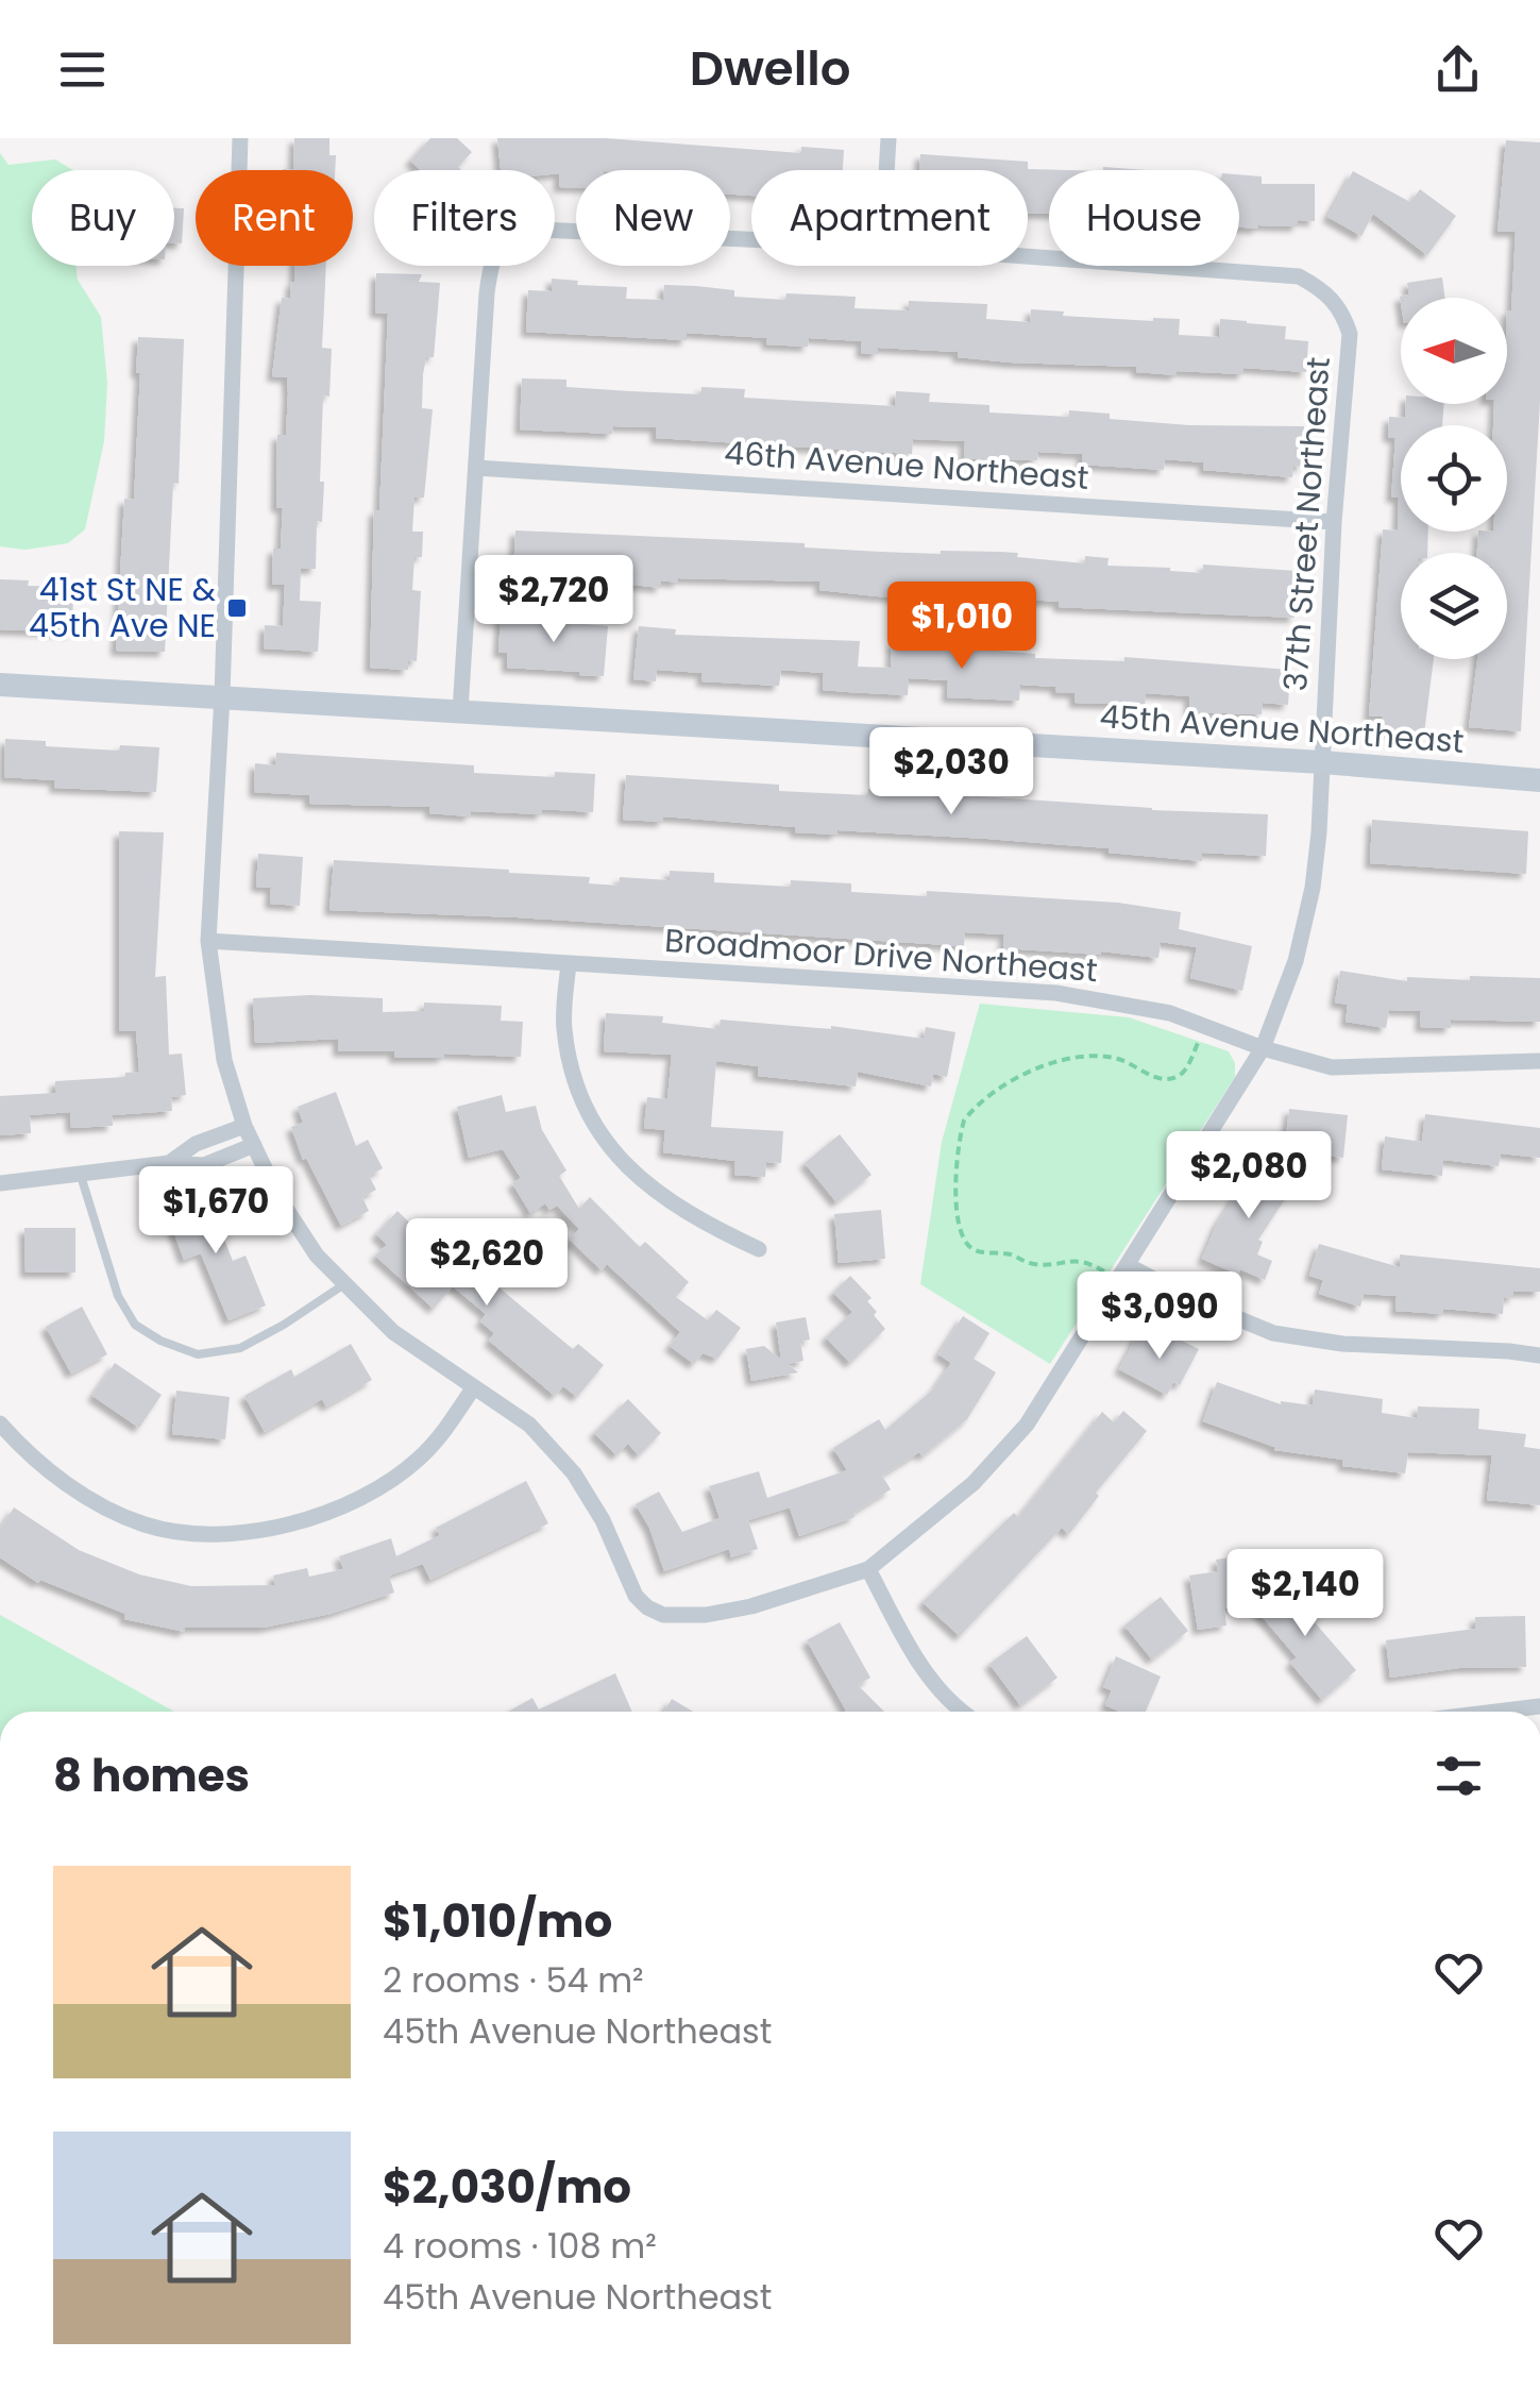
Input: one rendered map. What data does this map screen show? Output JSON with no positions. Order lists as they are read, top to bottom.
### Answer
{
  "streets": {
    "street": [
      "46th Avenue Northeast",
      "37th Street Northeast",
      "45th Avenue Northeast",
      "Broadmoor Drive Northeast"
    ]
  },
  "crossings": [
    ["46th Avenue Northeast", "37th Street Northeast"],
    ["37th Street Northeast", "45th Avenue Northeast"],
    ["37th Street Northeast", "Broadmoor Drive Northeast"]
  ],
  "places": {
    "transit": ["41st St NE & 45th Ave NE"]
  },
  "north": "left",
  "page": {
    "header": "Dwello",
    "chip": [
      "Buy",
      "Rent",
      "Filters",
      "New",
      "Apartment",
      "House"
    ],
    "price": [
      "$2,720",
      "$1,010",
      "$2,030",
      "$2,080",
      "$1,670",
      "$2,620",
      "$3,090",
      "$2,140"
    ],
    "heading": "8 homes",
    "list": [
      {
        "name": "$1,010/mo",
        "note": "2 rooms · 54 m² · 45th Avenue Northeast"
      },
      {
        "name": "$2,030/mo",
        "note": "4 rooms · 108 m² · 45th Avenue Northeast"
      }
    ]
  }
}
